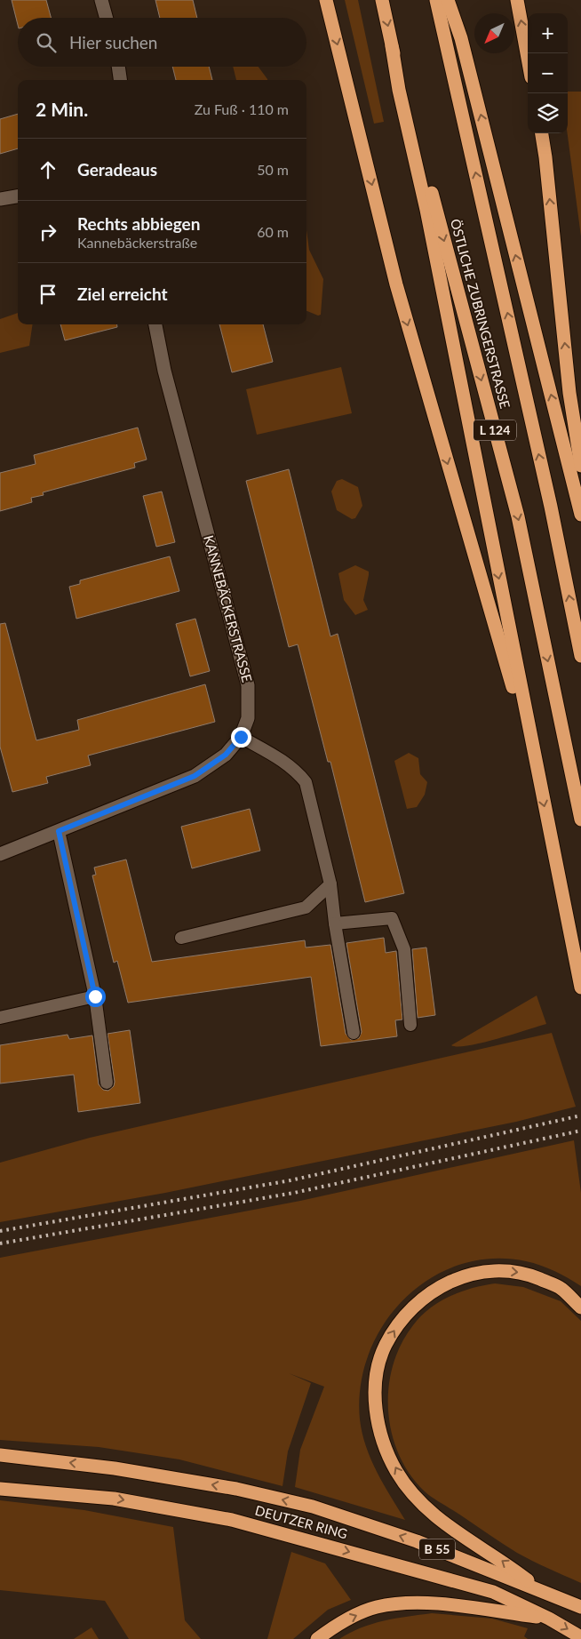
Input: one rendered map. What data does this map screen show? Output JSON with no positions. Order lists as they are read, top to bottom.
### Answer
{
  "streets": {
    "highway": [
      "ÖSTLICHE ZUBRINGERSTRASSE",
      "L 124",
      "DEUTZER RING",
      "B 55"
    ],
    "street": ["KANNEBÄCKERSTRASSE"]
  },
  "crossings": [
    ["ÖSTLICHE ZUBRINGERSTRASSE", "L 124"]
  ],
  "north": "bottom left",
  "page": {
    "map_buttons": ["+", "−"],
    "search": "Hier suchen",
    "heading": ["2 Min.", "Zu Fuß · 110 m"],
    "list": [
      ["Geradeaus", "50 m"],
      ["Rechts abbiegen", "Kannebäckerstraße", "60 m"],
      "Ziel erreicht"
    ]
  }
}
